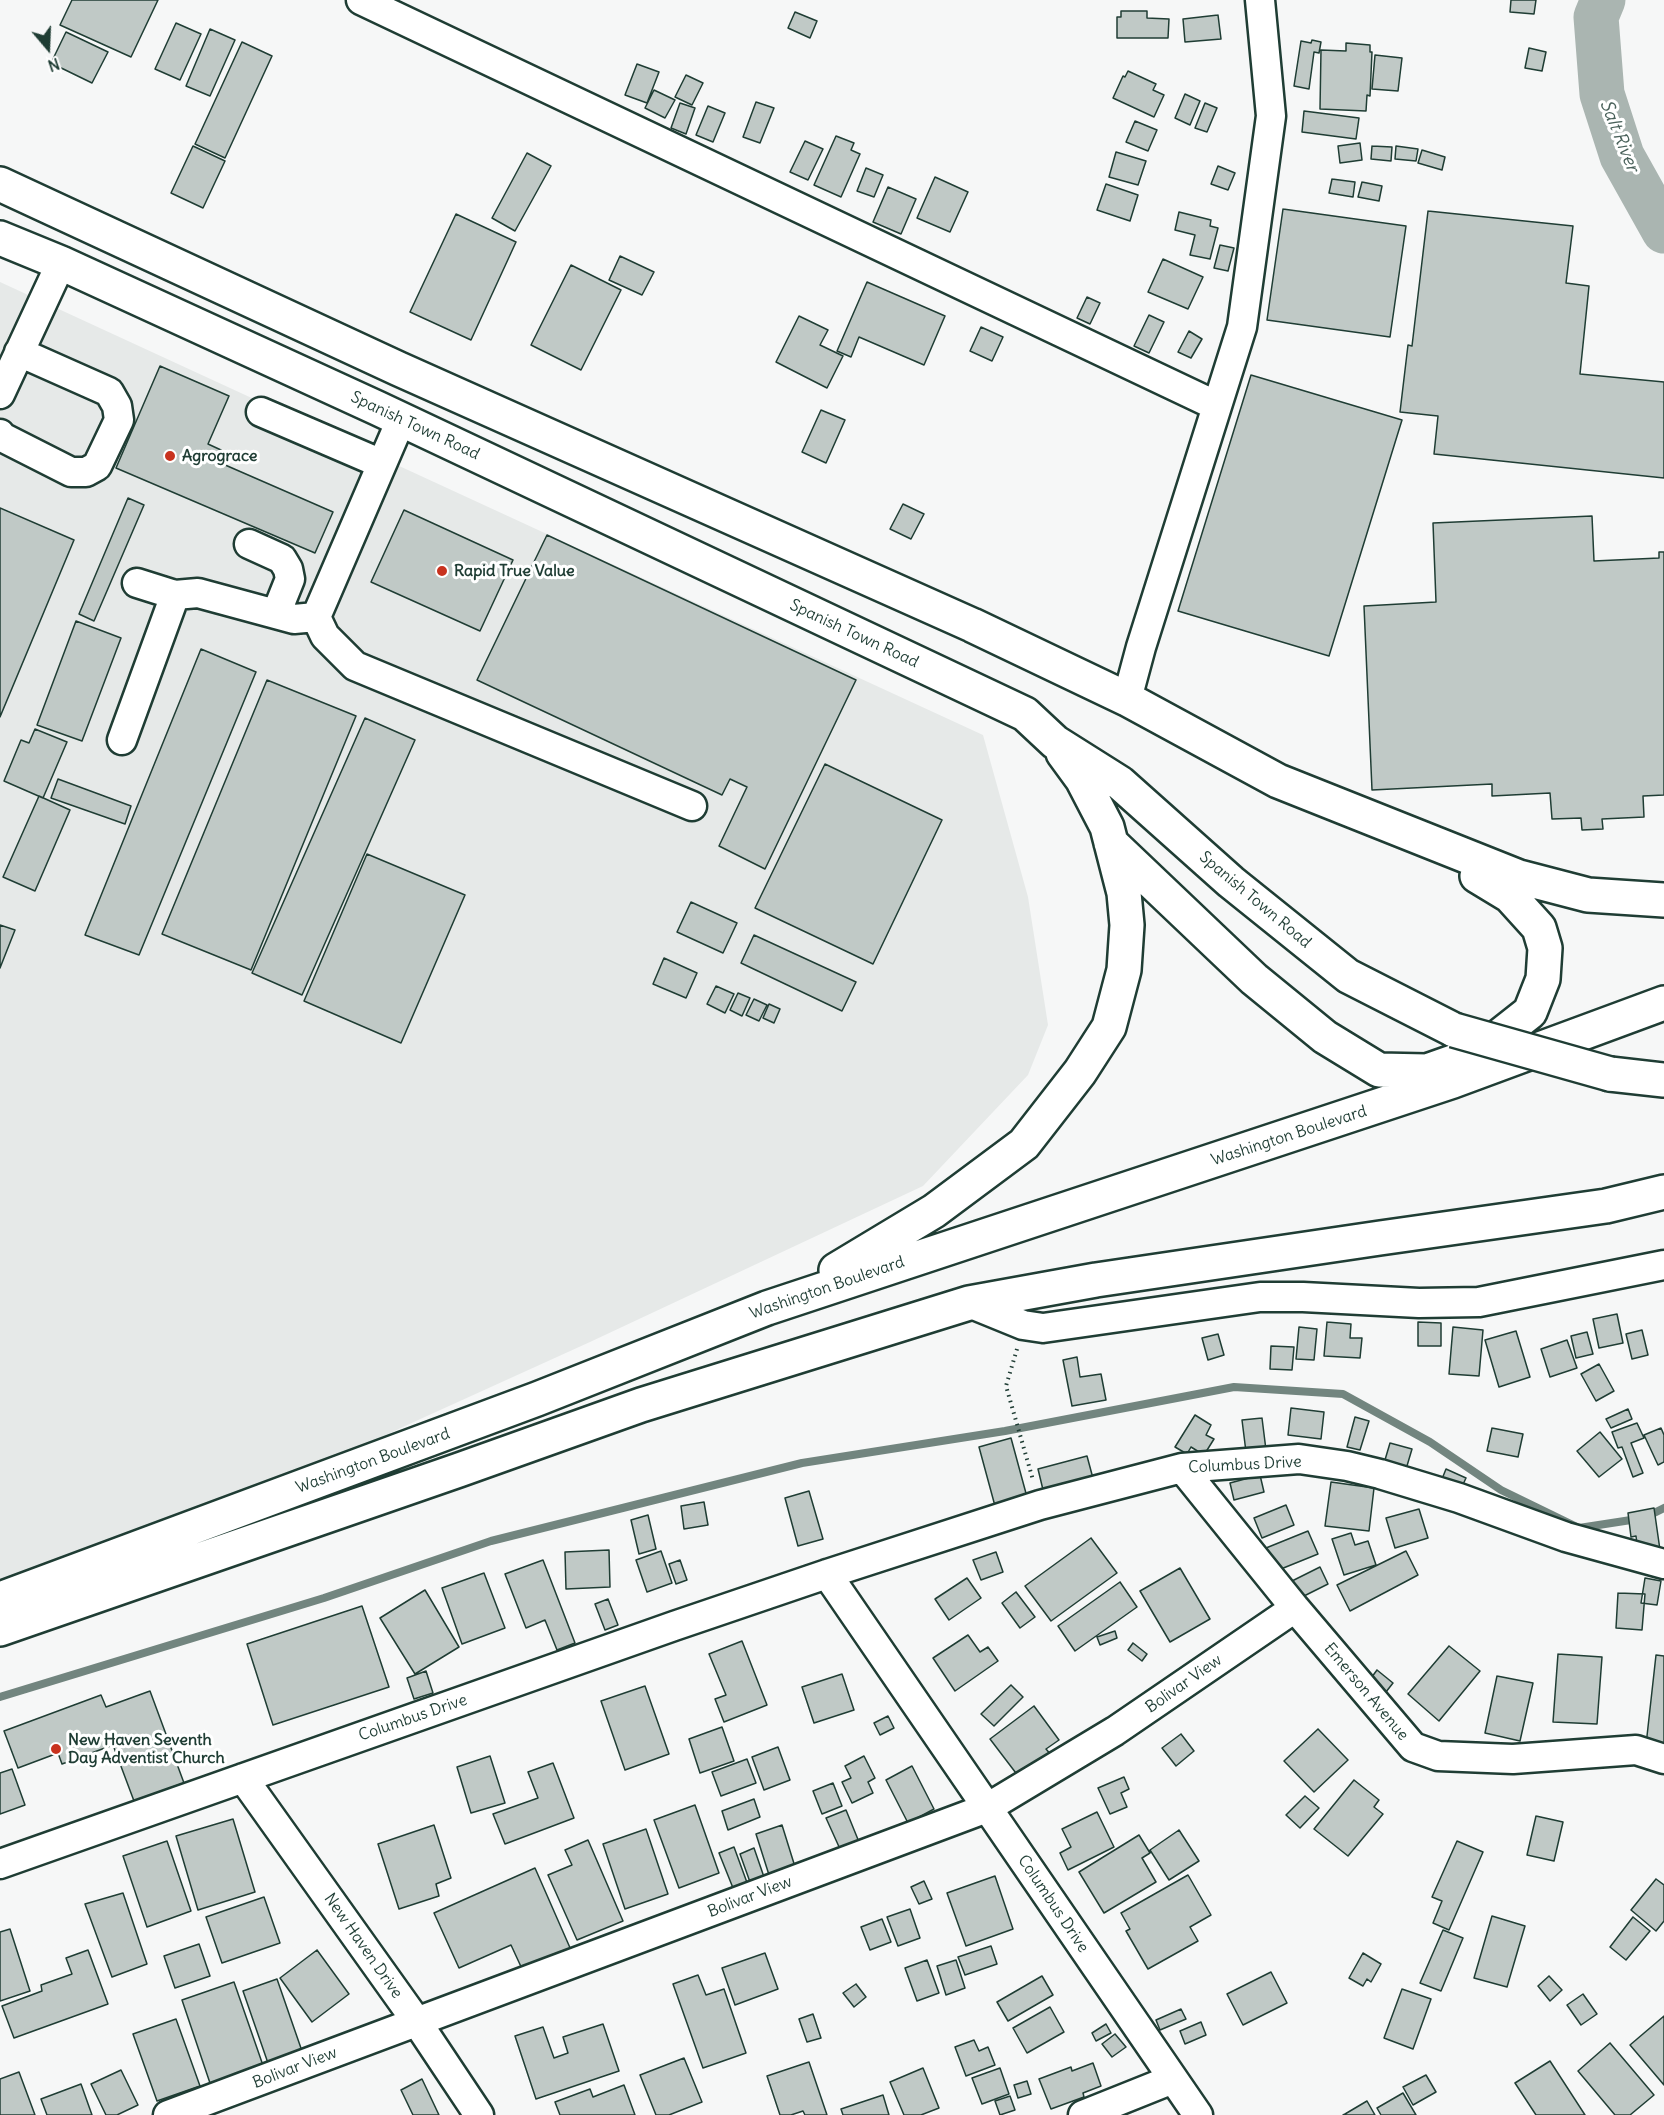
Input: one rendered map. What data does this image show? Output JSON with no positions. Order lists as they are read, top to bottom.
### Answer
{
  "streets": {
    "highway": ["Spanish Town Road", "Washington Boulevard"],
    "street": [
      "Columbus Drive",
      "Bolivar View",
      "Emerson Avenue",
      "New Haven Drive"
    ]
  },
  "crossings": [
    ["Columbus Drive", "Bolivar View"],
    ["Columbus Drive", "Emerson Avenue"],
    ["Columbus Drive", "New Haven Drive"],
    ["Bolivar View", "Emerson Avenue"],
    ["Bolivar View", "New Haven Drive"]
  ],
  "water": ["Salt River"],
  "places": ["Agrograce", "Rapid True Value", "New Haven Seventh Day Adventist Church"],
  "north": "bottom"
}
